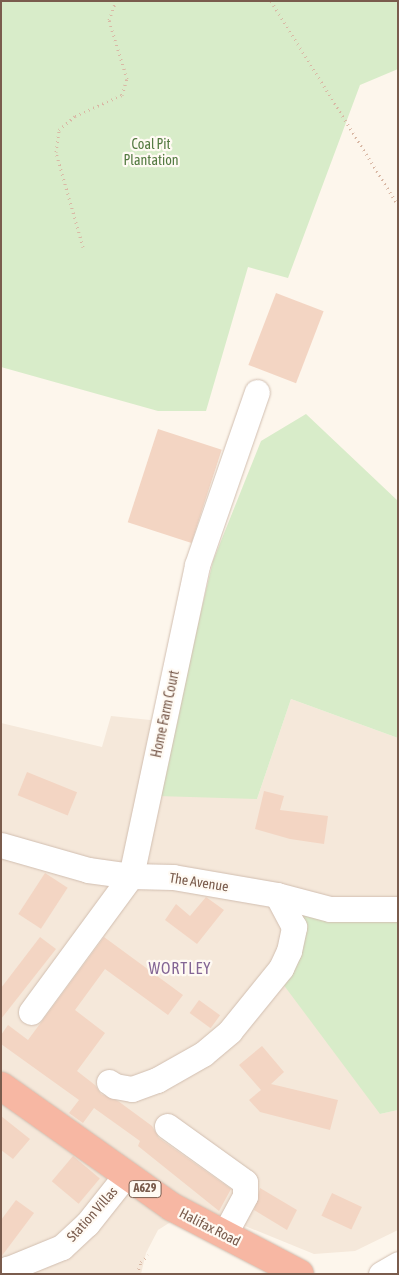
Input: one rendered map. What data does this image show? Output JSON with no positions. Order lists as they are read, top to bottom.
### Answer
{
  "streets": {
    "highway": ["A629", "Halifax Road"],
    "street": ["Home Farm Court", "The Avenue", "Station Villas"]
  },
  "crossings": [
    ["Home Farm Court", "The Avenue"],
    ["Station Villas", "Halifax Road"]
  ],
  "districts": ["WORTLEY"],
  "parks": ["Coal Pit Plantation"]
}
